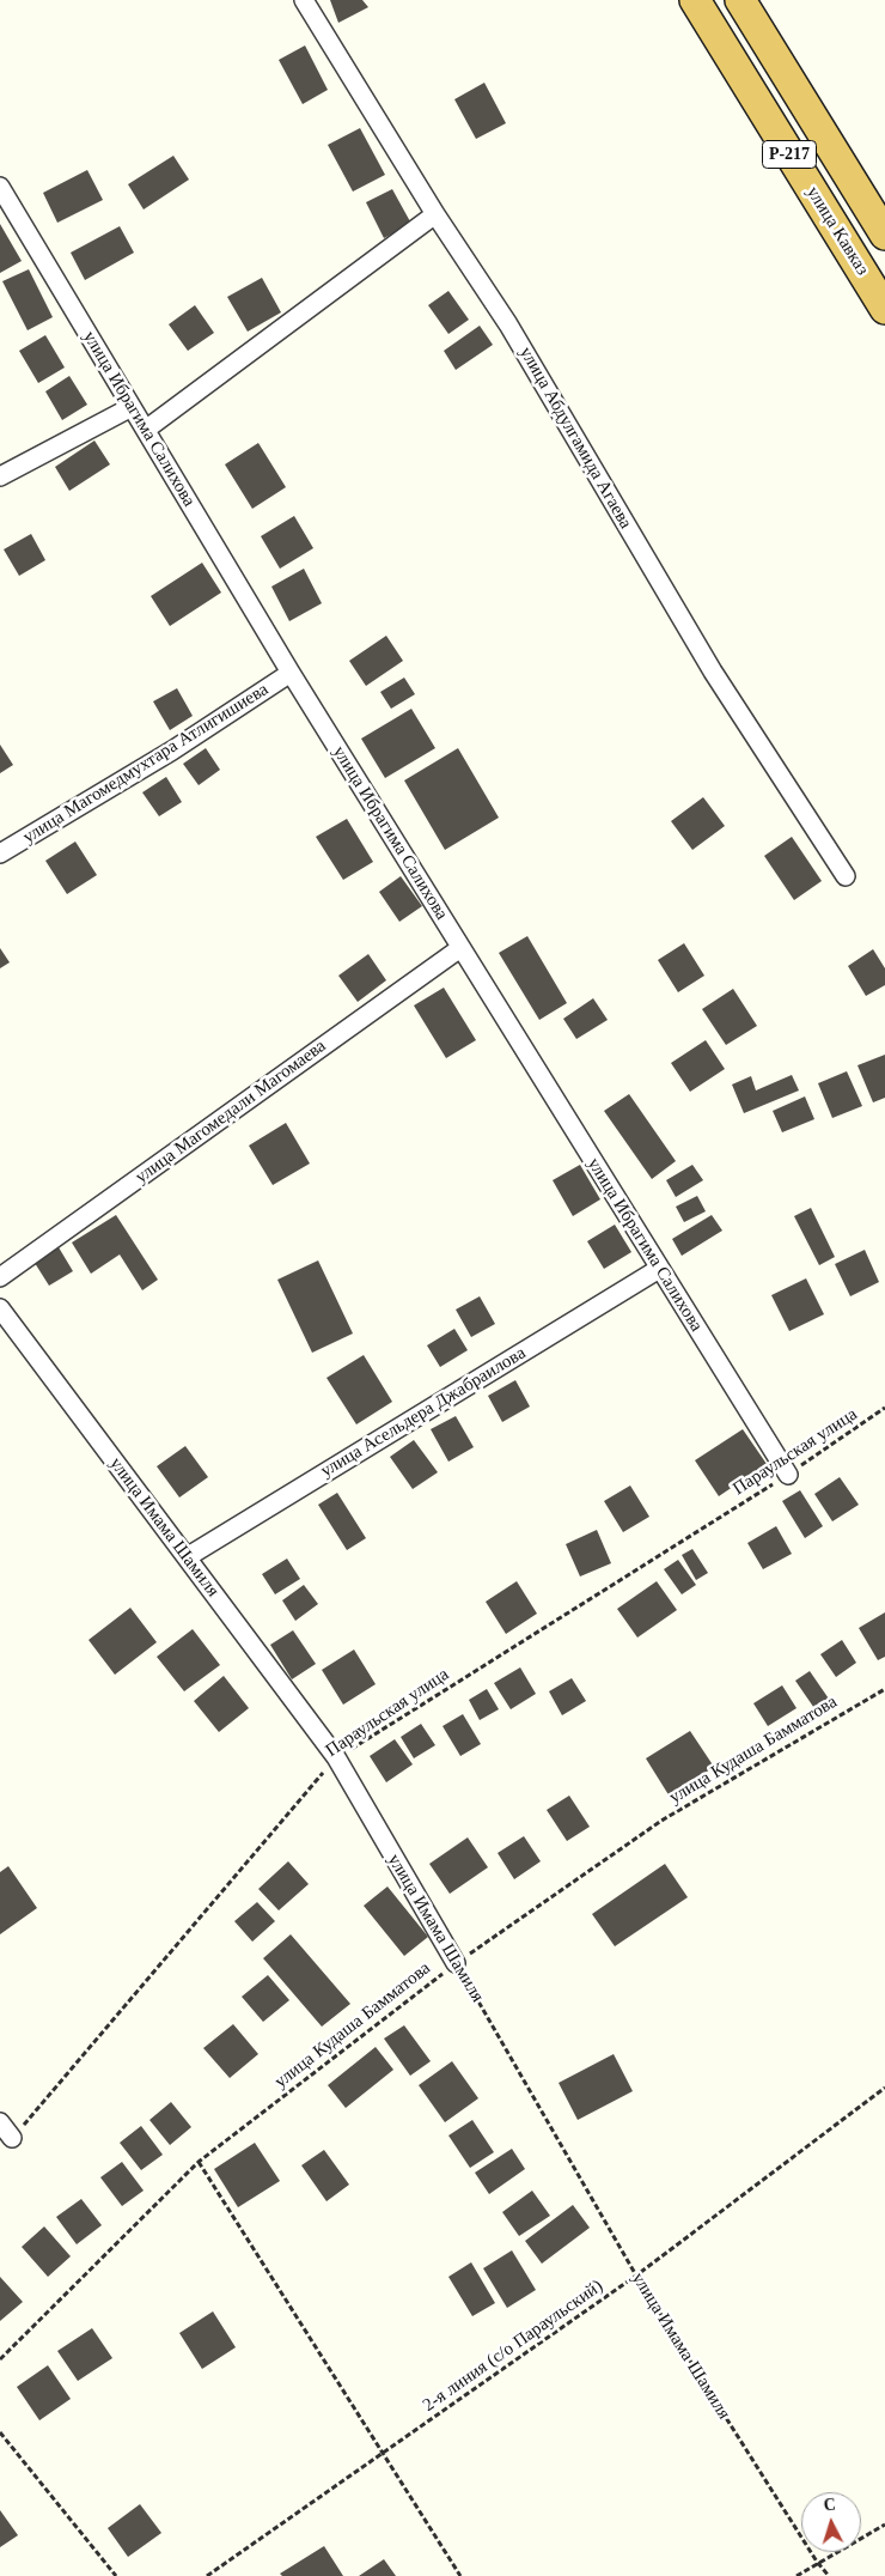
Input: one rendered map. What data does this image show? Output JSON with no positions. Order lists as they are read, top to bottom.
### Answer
{
  "streets": {
    "highway": ["Р-217", "улица Кавказ"],
    "street": [
      "улица Ибрагима Салихова",
      "улица Абдулгамида Агаева",
      "улица Магомедмухтара Атлигишиева",
      "улица Магомедали Магомаева",
      "улица Асельдера Джабраилова",
      "улица Имама Шамиля"
    ],
    "path": ["Параульская улица", "улица Кудаша Бамматова", "2-я линия (с/о Параульский)"]
  },
  "crossings": [
    ["улица Ибрагима Салихова", "улица Магомедмухтара Атлигишиева"],
    ["улица Ибрагима Салихова", "улица Магомедали Магомаева"],
    ["улица Ибрагима Салихова", "улица Асельдера Джабраилова"],
    ["улица Ибрагима Салихова", "Параульская улица"],
    ["улица Асельдера Джабраилова", "улица Имама Шамиля"],
    ["Параульская улица", "улица Имама Шамиля"],
    ["улица Имама Шамиля", "улица Кудаша Бамматова"],
    ["улица Имама Шамиля", "2-я линия (с/о Параульский)"]
  ],
  "north": "top"
}
